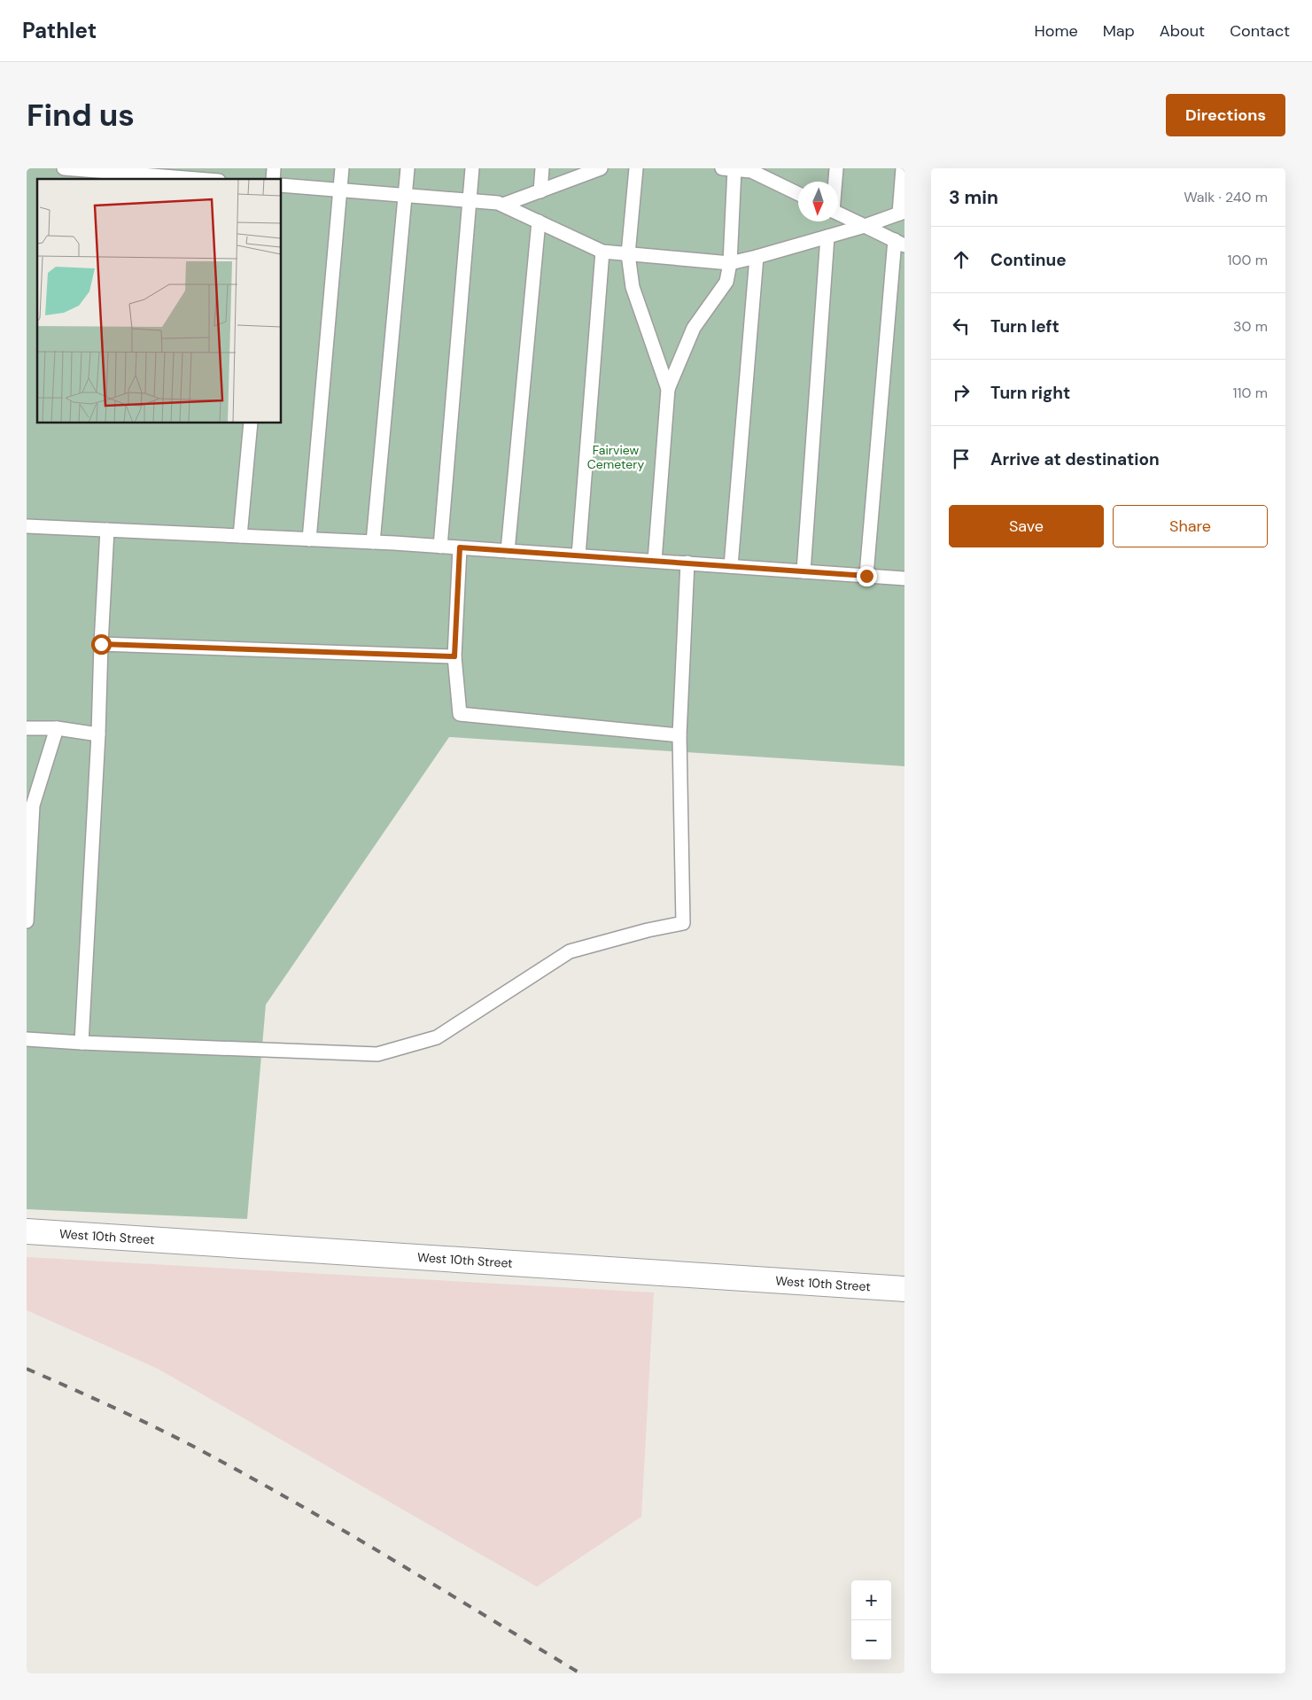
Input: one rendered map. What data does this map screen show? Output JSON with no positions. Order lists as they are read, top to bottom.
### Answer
{
  "streets": {
    "street": ["West 10th Street"]
  },
  "parks": ["Fairview Cemetery"],
  "north": "bottom",
  "page": {
    "header": "Pathlet",
    "nav": [
      "Home",
      "Map",
      "About",
      "Contact"
    ],
    "buttons": [
      "Directions",
      ["Save", "Share"]
    ],
    "title": "Find us",
    "heading": ["3 min", "Walk · 240 m"],
    "list": [
      ["Continue", "100 m"],
      ["Turn left", "30 m"],
      ["Turn right", "110 m"],
      "Arrive at destination"
    ],
    "map_buttons": ["+", "−"]
  }
}
